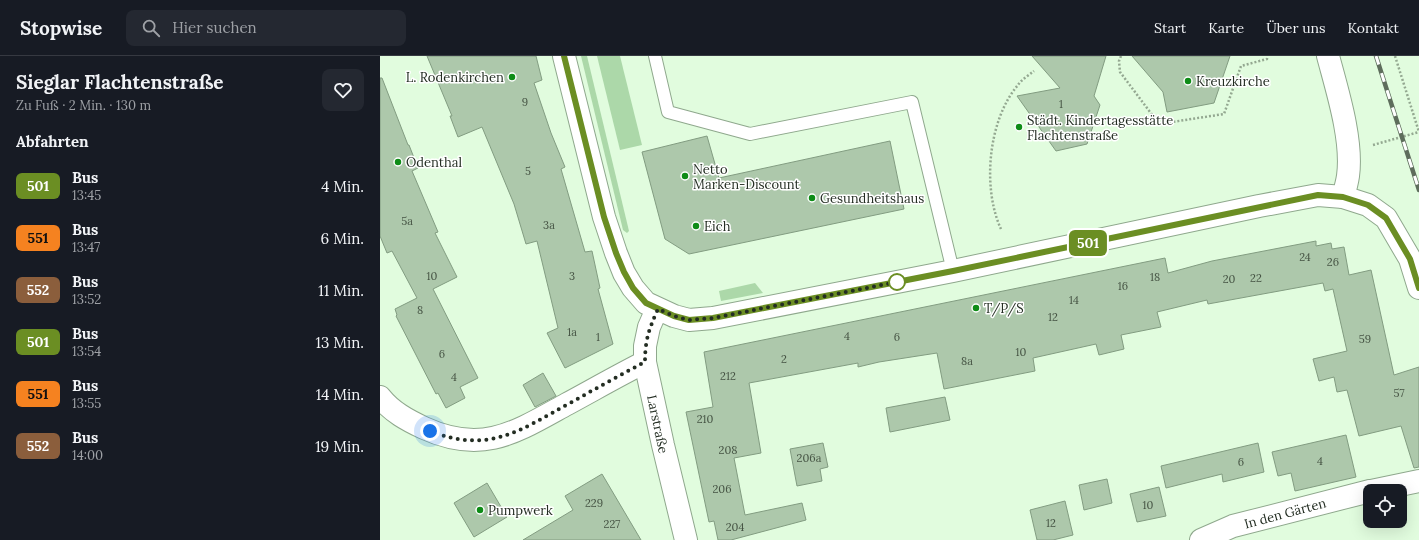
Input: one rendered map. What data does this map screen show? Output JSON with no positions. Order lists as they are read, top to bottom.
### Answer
{
  "streets": {
    "street": ["Larstraße", "In den Gärten"]
  },
  "places": [
    "L. Rodenkirchen",
    "Kreuzkirche",
    "Städt. Kindertagesstätte Flachtenstraße",
    "Odenthal",
    "Netto Marken-Discount",
    "Gesundheitshaus",
    "Eich",
    "T/P/S",
    "Pumpwerk"
  ],
  "lines": ["bus line 501"],
  "house_numbers": [
    "9",
    "1",
    "5",
    "5a",
    "3a",
    "24",
    "26",
    "10",
    "3",
    "18",
    "22",
    "20",
    "16",
    "14",
    "8",
    "12",
    "1a",
    "4",
    "1",
    "6",
    "59",
    "10",
    "6",
    "2",
    "8a",
    "212",
    "4",
    "57",
    "210",
    "208",
    "206a",
    "4",
    "6",
    "206",
    "229",
    "10",
    "12",
    "227",
    "204"
  ],
  "page": {
    "header": "Stopwise",
    "search": "Hier suchen",
    "nav": [
      "Start",
      "Karte",
      "Über uns",
      "Kontakt"
    ],
    "heading": [
      ["Sieglar Flachtenstraße", "Zu Fuß · 2 Min. · 130 m"],
      "Abfahrten"
    ],
    "on_map": "501",
    "list": [
      {
        "mark": "501",
        "name": "Bus",
        "note": "13:45",
        "value": "4 Min."
      },
      {
        "mark": "551",
        "name": "Bus",
        "note": "13:47",
        "value": "6 Min."
      },
      {
        "mark": "552",
        "name": "Bus",
        "note": "13:52",
        "value": "11 Min."
      },
      {
        "mark": "501",
        "name": "Bus",
        "note": "13:54",
        "value": "13 Min."
      },
      {
        "mark": "551",
        "name": "Bus",
        "note": "13:55",
        "value": "14 Min."
      },
      {
        "mark": "552",
        "name": "Bus",
        "note": "14:00",
        "value": "19 Min."
      }
    ]
  }
}
